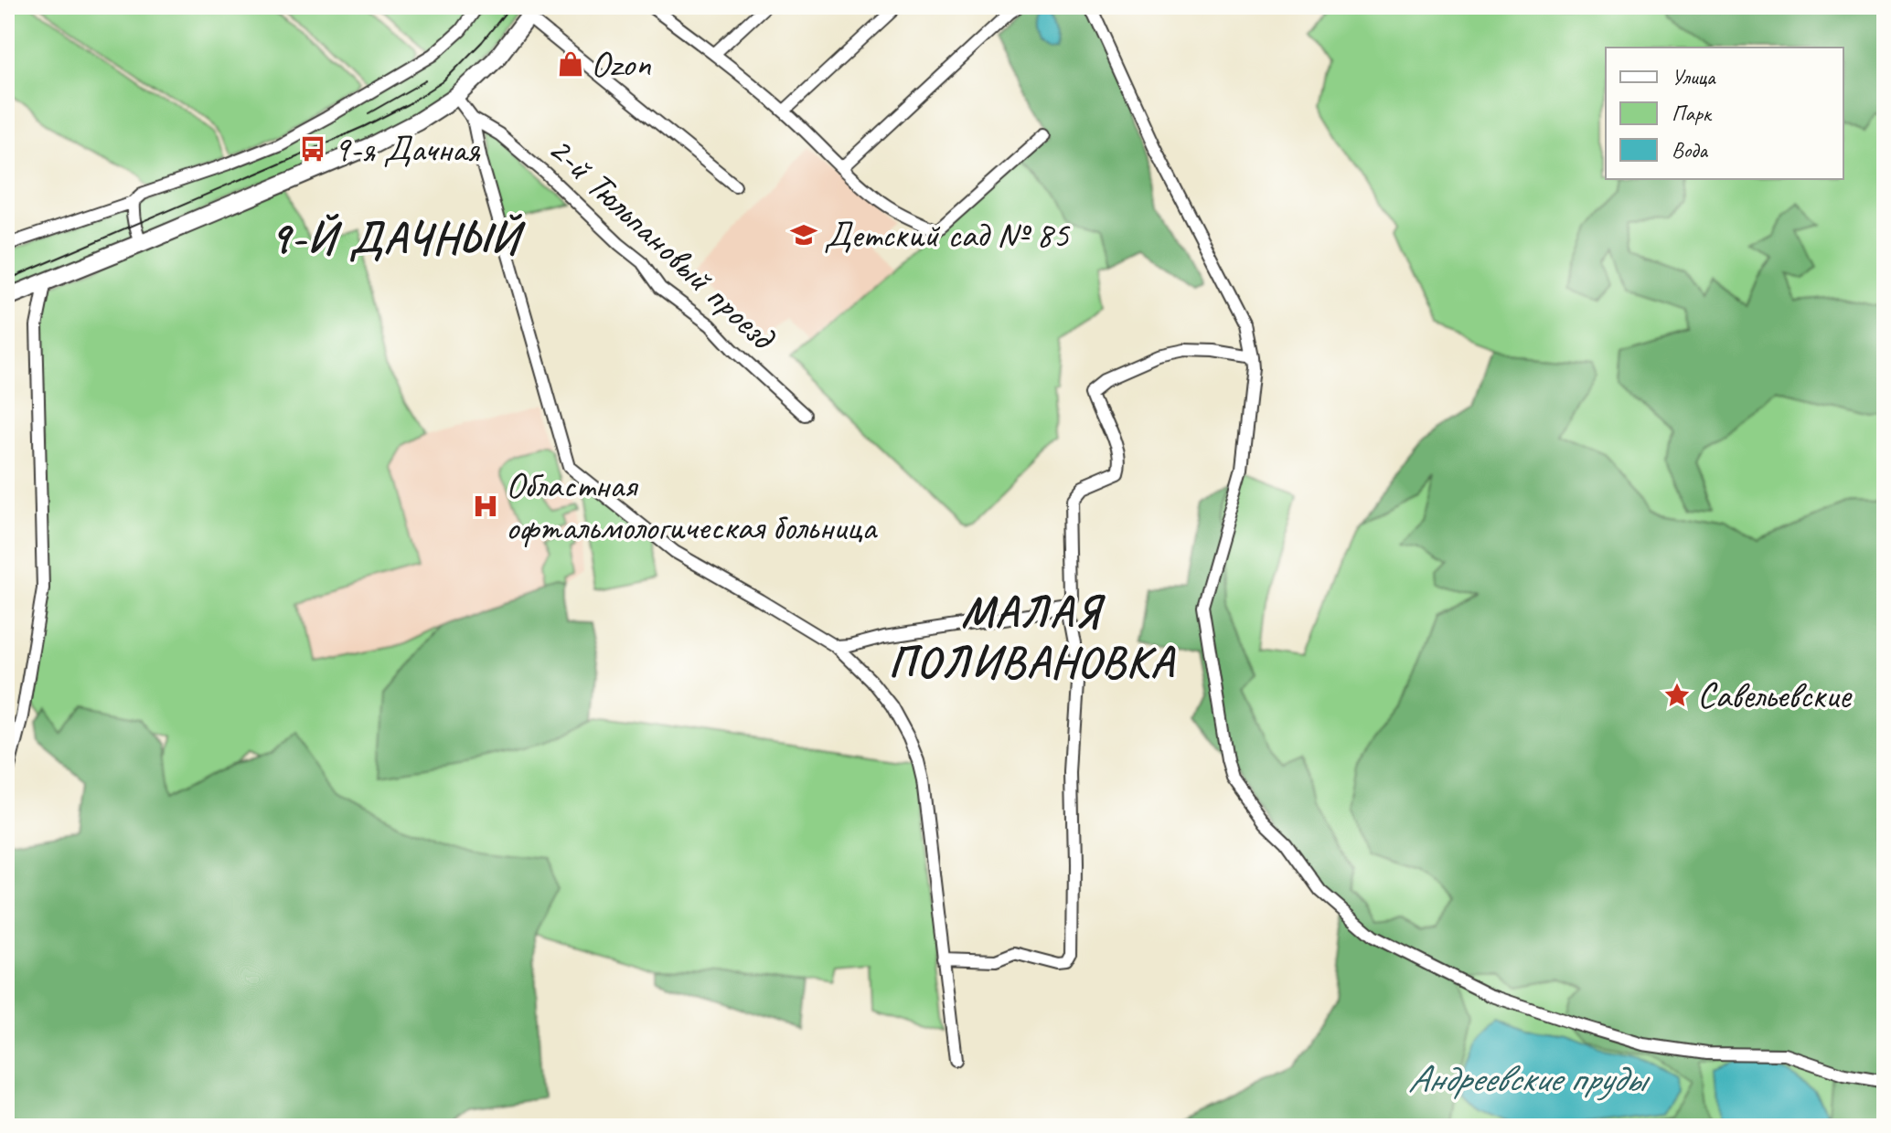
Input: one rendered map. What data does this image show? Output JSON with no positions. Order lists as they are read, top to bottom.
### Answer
{
  "streets": {
    "street": ["2-й Тюльпановый проезд"]
  },
  "districts": ["9-Й ДАЧНЫЙ", "МАЛАЯ ПОЛИВАНОВКА"],
  "water": ["Андреевские пруды"],
  "places": {
    "shop": ["Ozon"],
    "bus stop": ["9-я Дачная"],
    "school or university": ["Детский сад № 85"],
    "hospital": ["Областная офтальмологическая больница"],
    "place": ["Савельевские"]
  },
  "legend": ["Улица", "Парк", "Вода"]
}
